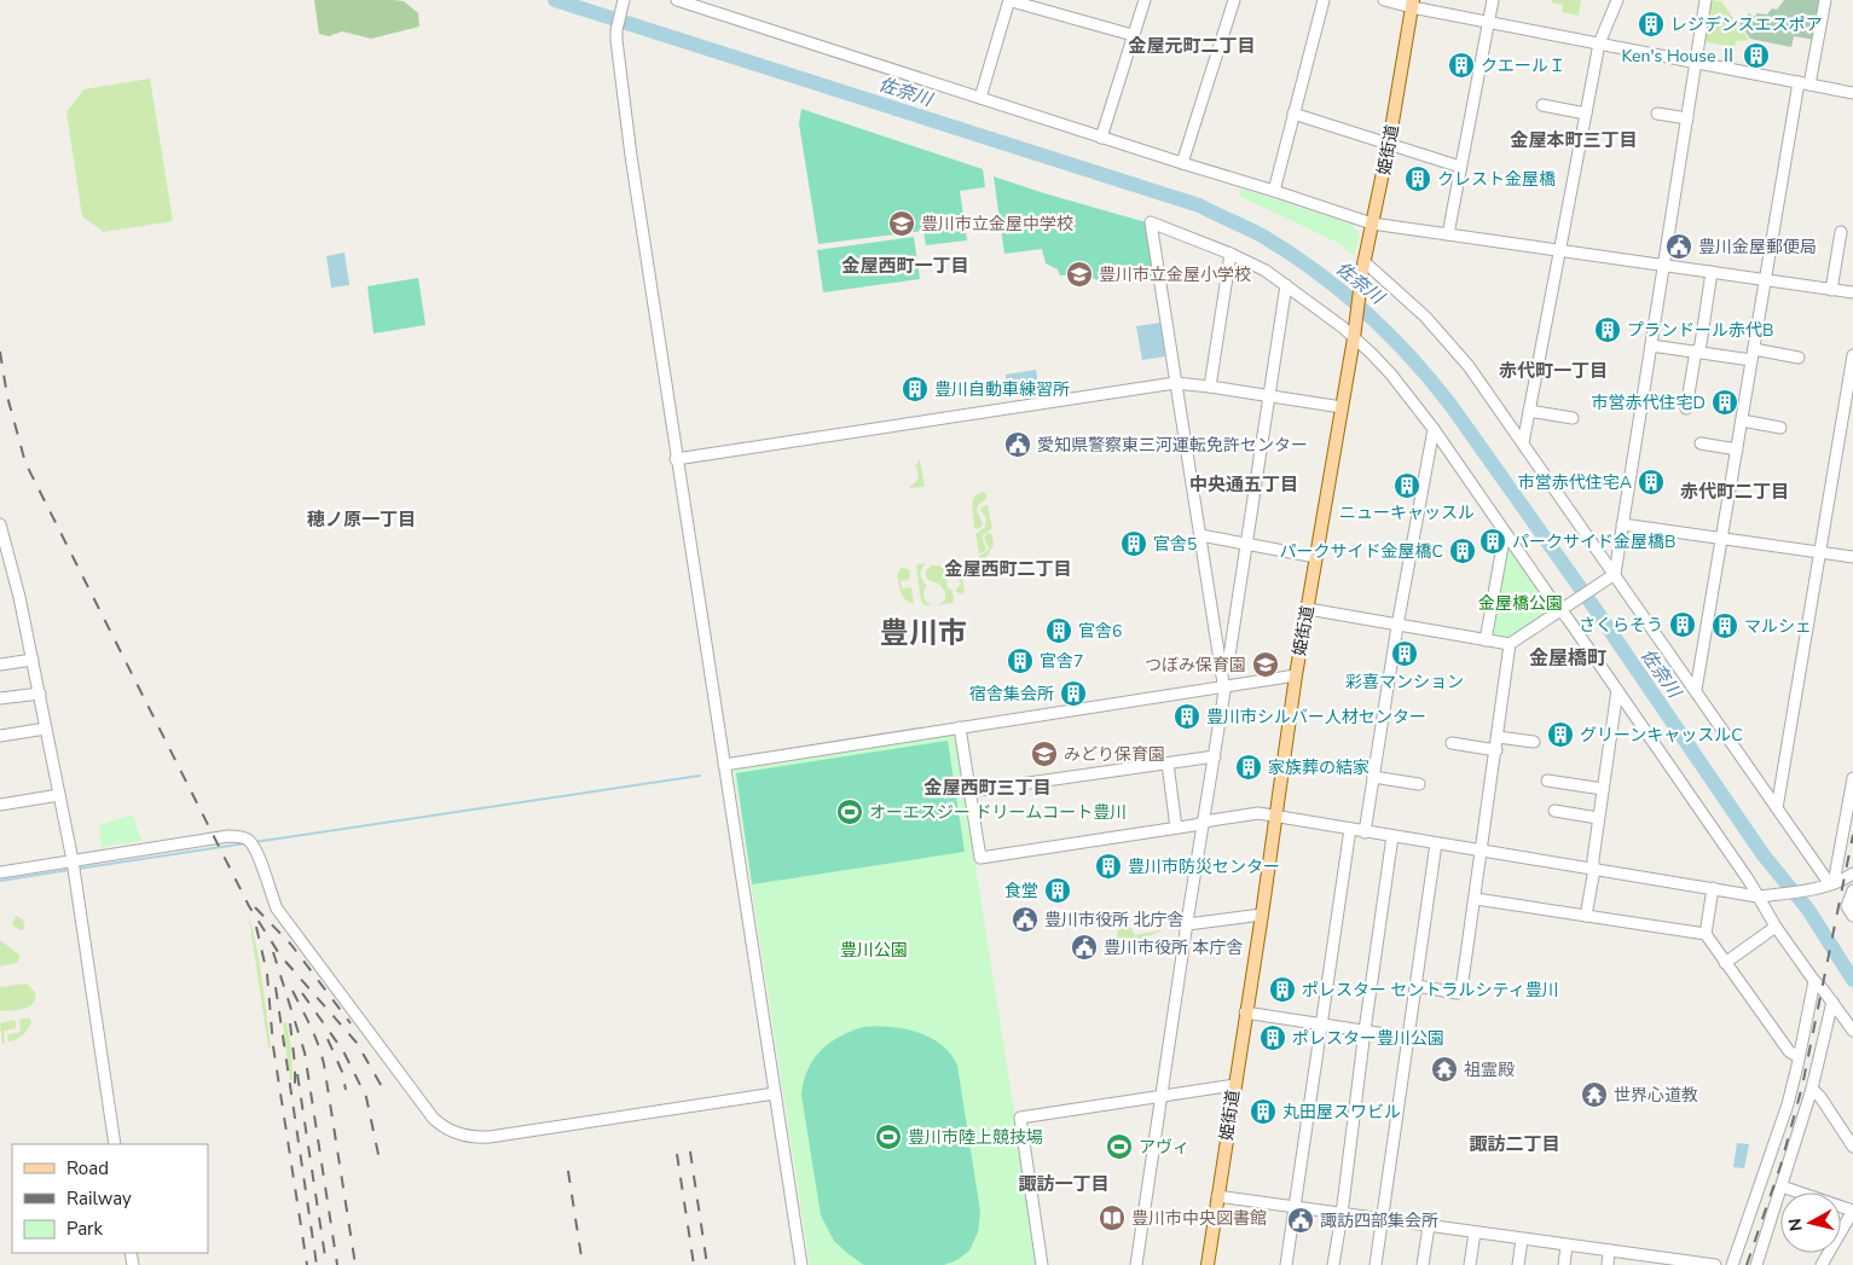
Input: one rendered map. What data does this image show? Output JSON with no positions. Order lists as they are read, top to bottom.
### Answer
{
  "streets": {
    "main road": ["姫街道"]
  },
  "districts": [
    "金屋元町二丁目",
    "金屋本町三丁目",
    "金屋西町一丁目",
    "赤代町一丁目",
    "中央通五丁目",
    "赤代町二丁目",
    "穂ノ原一丁目",
    "金屋西町二丁目",
    "豊川市",
    "金屋橋町",
    "金屋西町三丁目",
    "諏訪二丁目",
    "諏訪一丁目"
  ],
  "water": ["佐奈川"],
  "parks": ["金屋橋公園", "豊川公園"],
  "places": {
    "building": [
      "レジデンスエスポア",
      "Ken's House Ⅱ",
      "クエールＩ",
      "クレスト金屋橋",
      "プランドール赤代B",
      "豊川自動車練習所",
      "市営赤代住宅D",
      "市営赤代住宅A",
      "ニューキャッスル",
      "パークサイド金屋橋B",
      "官舎5",
      "パークサイド金屋橋C",
      "さくらそう",
      "マルシェ",
      "官舎6",
      "彩喜マンション",
      "官舎7",
      "宿舎集会所",
      "豊川市シルバー人材センター",
      "グリーンキャッスルC",
      "家族葬の結家",
      "豊川市防災センター",
      "食堂",
      "ポレスター セントラルシティ豊川",
      "ポレスター豊川公園",
      "丸田屋スワビル"
    ],
    "school or university": [
      "豊川市立金屋中学校",
      "豊川市立金屋小学校",
      "つぼみ保育園",
      "みどり保育園"
    ],
    "public building": [
      "豊川金屋郵便局",
      "愛知県警察東三河運転免許センター",
      "豊川市役所 北庁舎",
      "豊川市役所 本庁舎",
      "諏訪四部集会所"
    ],
    "sports": ["オーエスジー ドリームコート豊川", "豊川市陸上競技場", "アヴィ"],
    "temple": ["祖霊殿", "世界心道教"],
    "library": ["豊川市中央図書館"]
  },
  "legend": ["Road", "Railway", "Park"],
  "north": "left"
}
